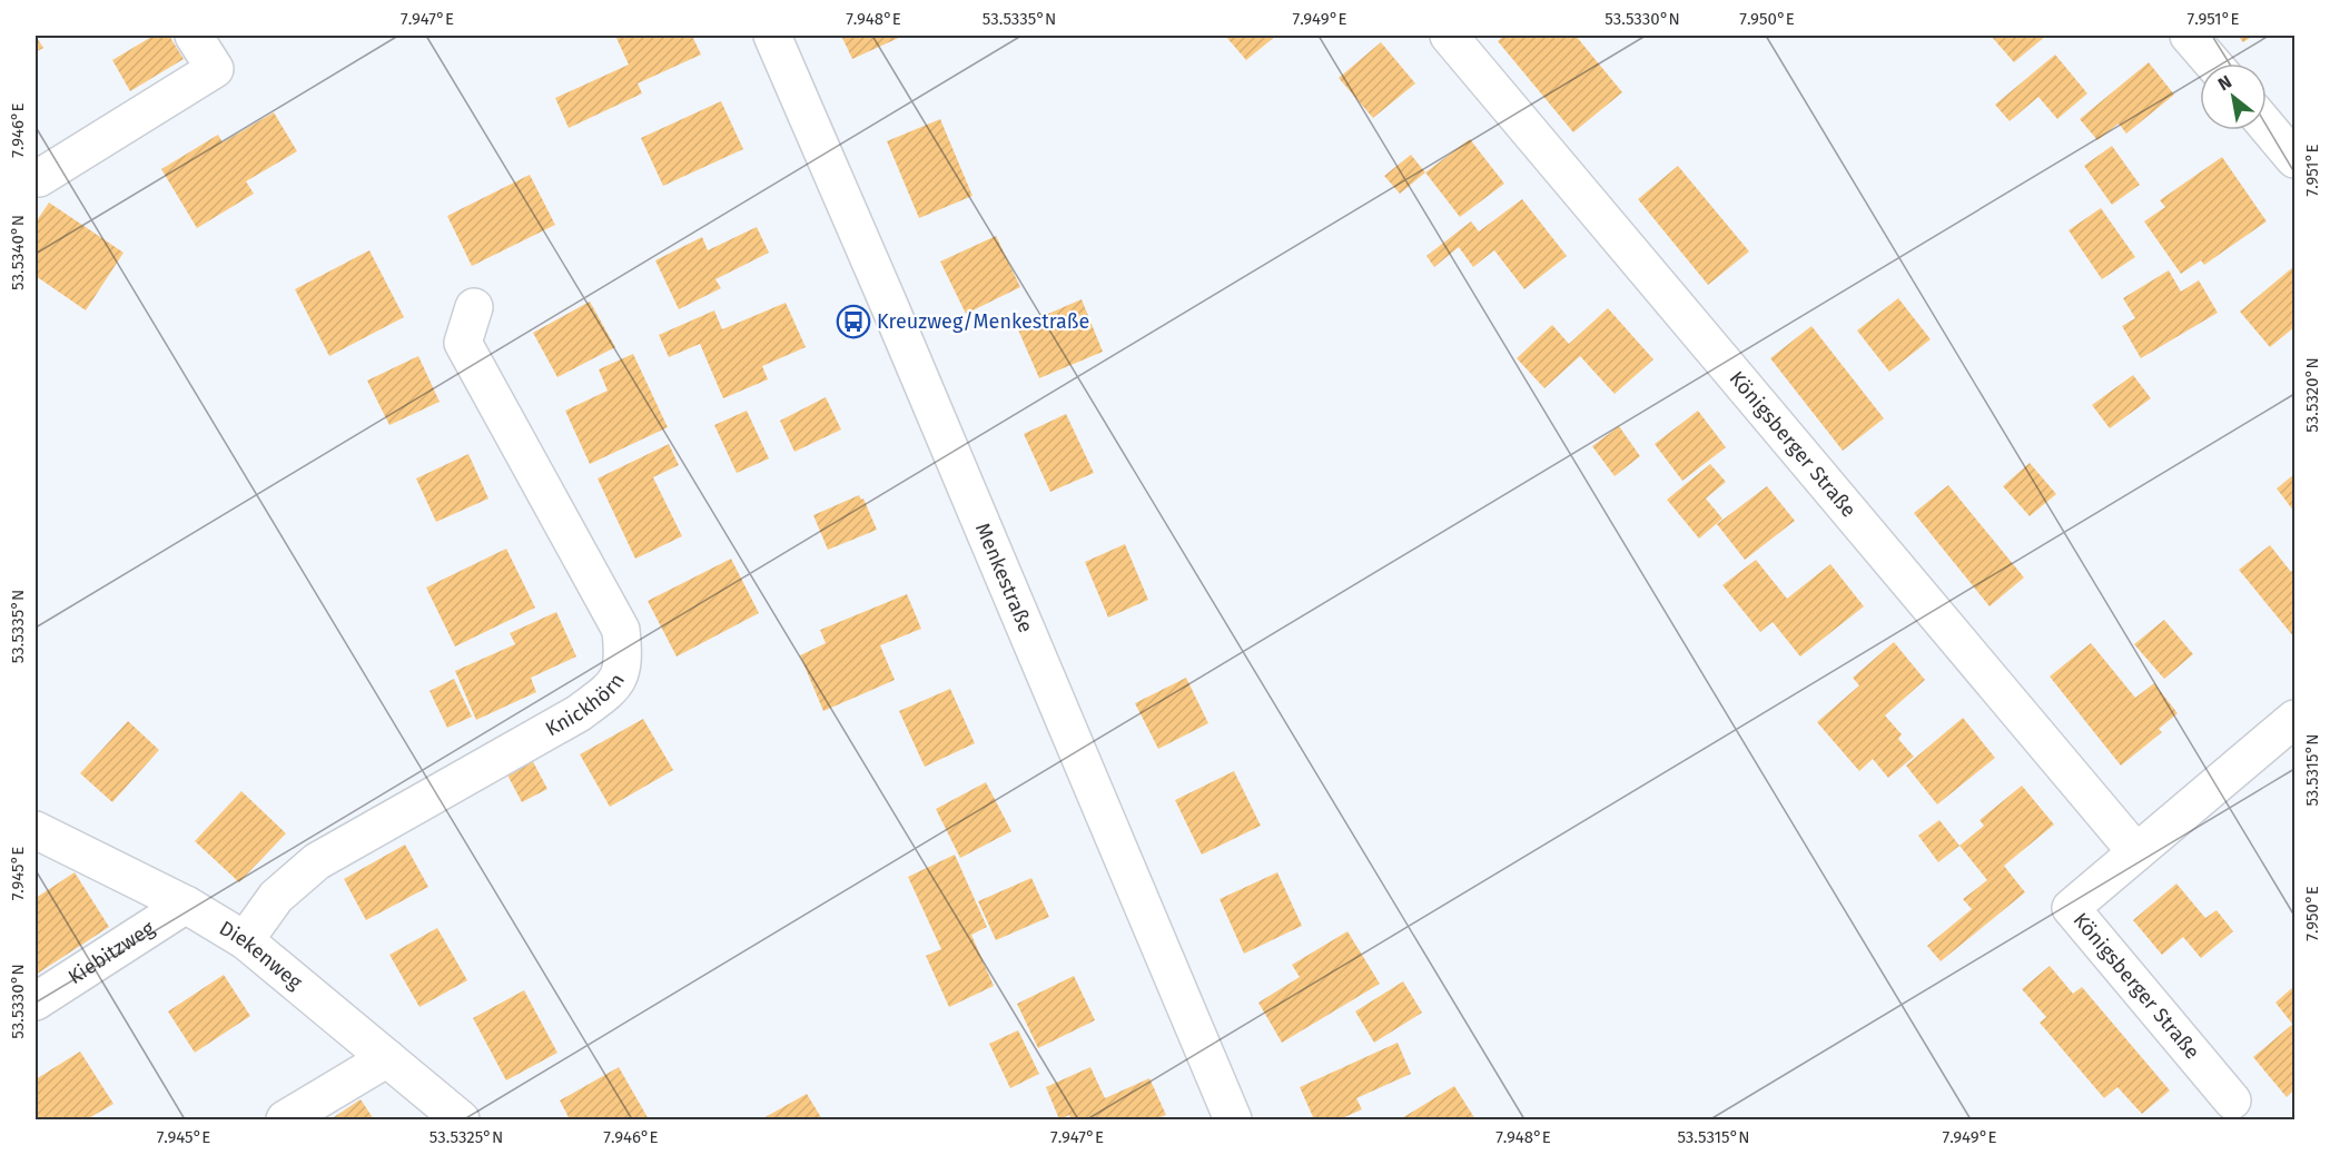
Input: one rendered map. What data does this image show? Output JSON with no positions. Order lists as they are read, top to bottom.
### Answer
{
  "streets": {
    "street": [
      "Königsberger Straße",
      "Menkestraße",
      "Knickhörn",
      "Kiebitzweg",
      "Diekenweg"
    ]
  },
  "crossings": [
    ["Knickhörn", "Diekenweg"],
    ["Kiebitzweg", "Diekenweg"]
  ],
  "places": {
    "bus stop": ["Kreuzweg/Menkestraße"]
  },
  "north": "top left",
  "coordinates": [
    "7.947°E",
    "7.948°E",
    "53.5335°N",
    "7.949°E",
    "53.5330°N",
    "7.950°E",
    "7.951°E",
    "7.946°E",
    "53.5340°N",
    "53.5320°N",
    "53.5315°N",
    "7.945°E",
    "53.5325°N"
  ]
}
